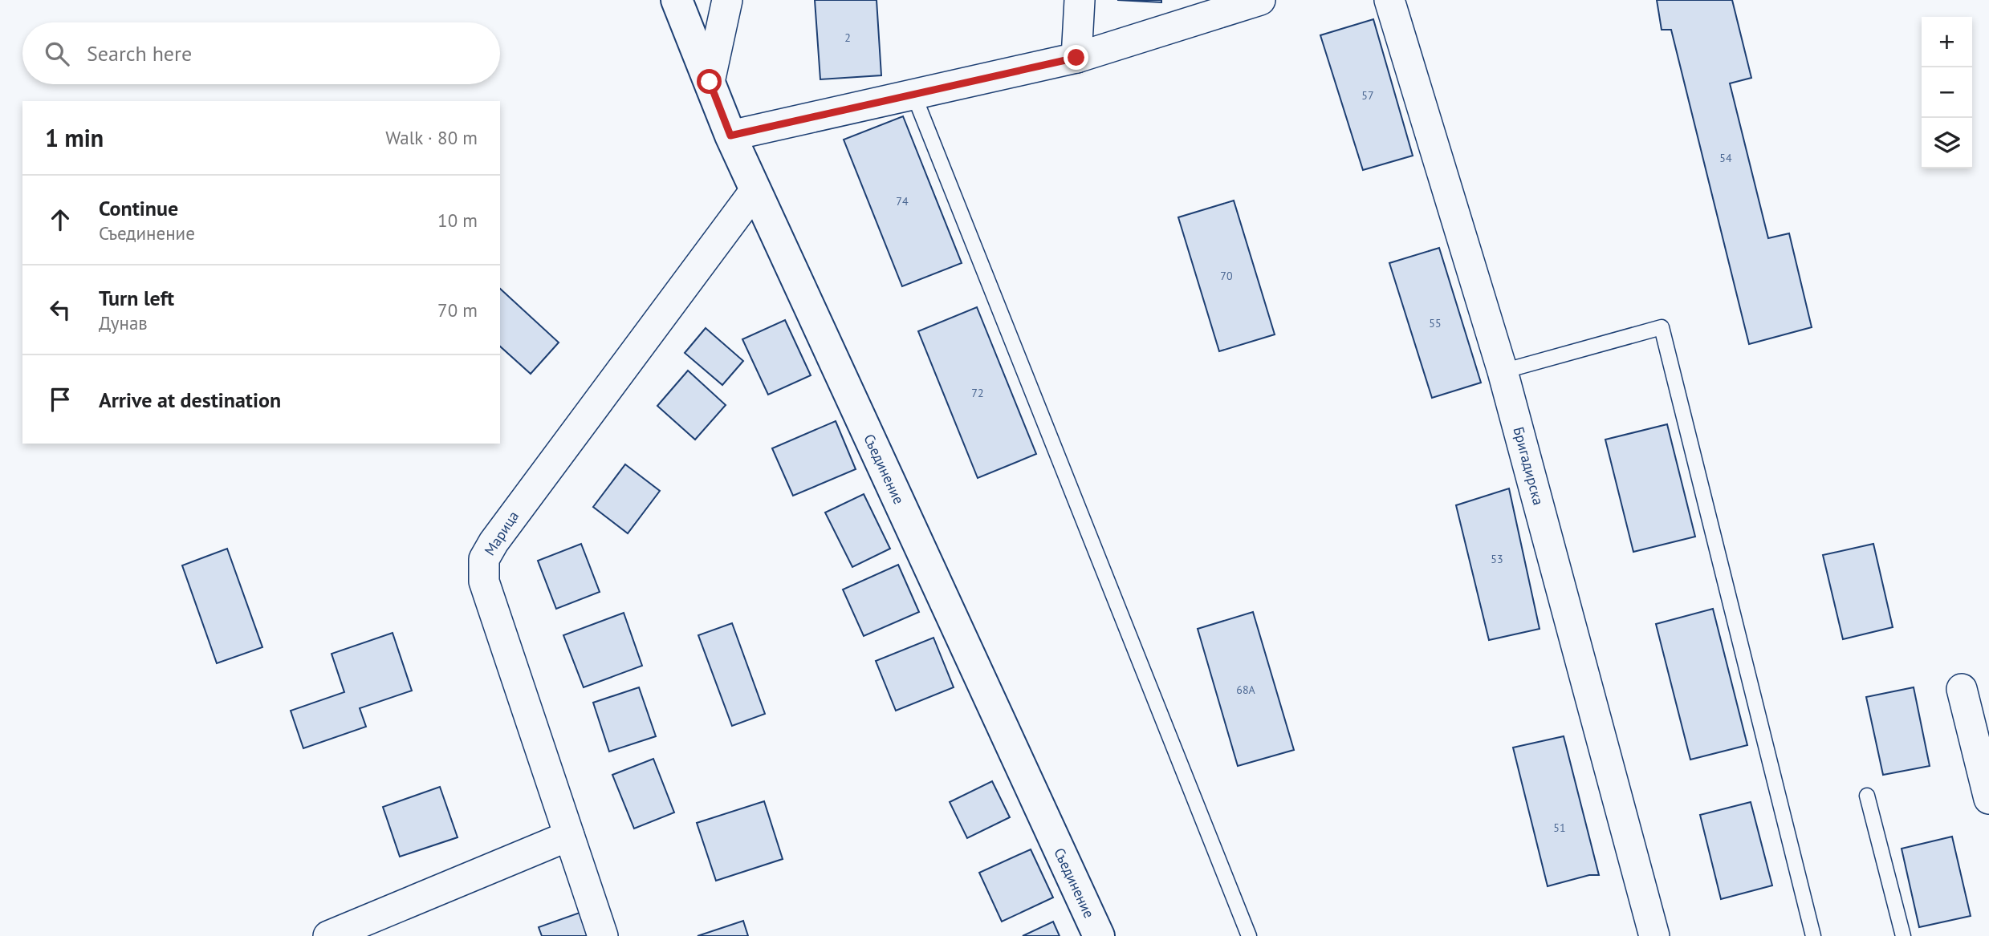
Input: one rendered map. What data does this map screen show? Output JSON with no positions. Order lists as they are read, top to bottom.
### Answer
{
  "streets": {
    "street": ["Бригадирска", "Съединение", "Марица"]
  },
  "crossings": [
    ["Съединение", "Марица"]
  ],
  "house_numbers": [
    "2",
    "57",
    "54",
    "74",
    "70",
    "55",
    "72",
    "53",
    "68А",
    "51"
  ],
  "page": {
    "map_buttons": ["+", "−"],
    "search": "Search here",
    "heading": ["1 min", "Walk · 80 m"],
    "list": [
      ["Continue", "Съединение", "10 m"],
      ["Turn left", "Дунав", "70 m"],
      "Arrive at destination"
    ]
  }
}
